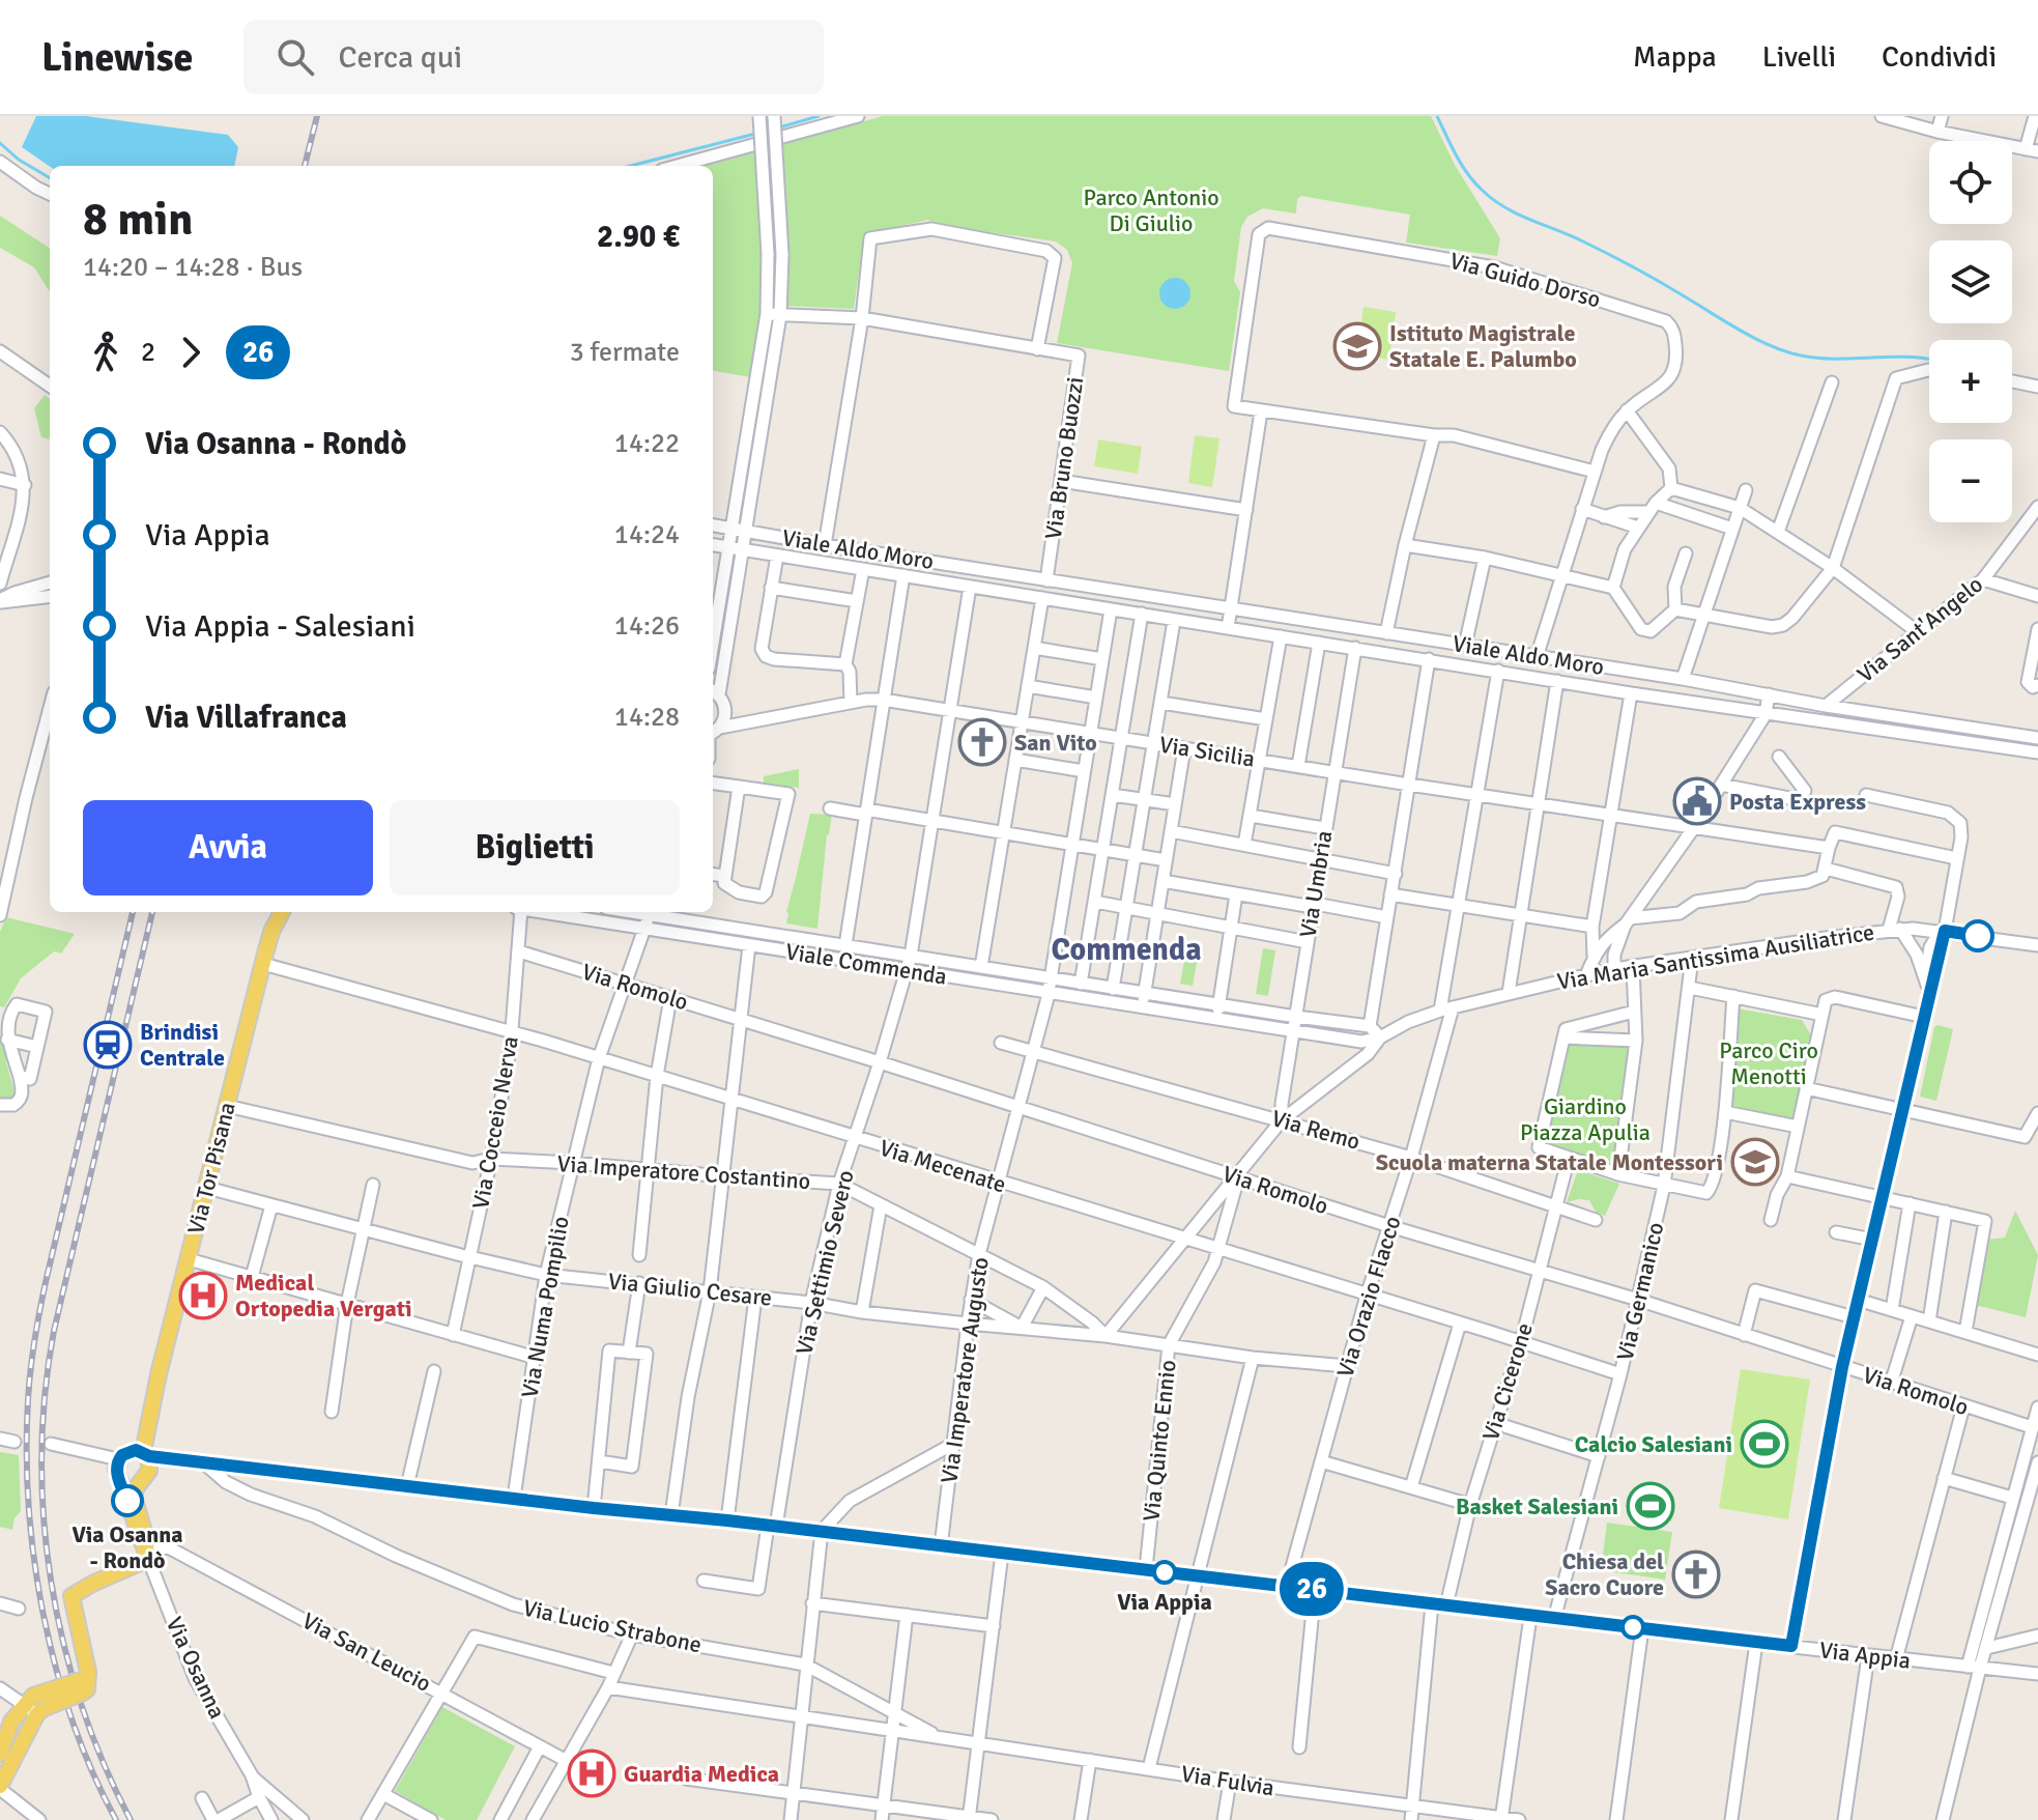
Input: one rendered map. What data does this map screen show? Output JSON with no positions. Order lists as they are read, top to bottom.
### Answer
{
  "streets": {
    "main road": ["Via Tor Pisana", "Via Osanna"],
    "street": [
      "Via Guido Dorso",
      "Via Bruno Buozzi",
      "Viale Aldo Moro",
      "Via Sant'Angelo",
      "Via Sicilia",
      "Via Umbria",
      "Via Maria Santissima Ausiliatrice",
      "Viale Commenda",
      "Via Romolo",
      "Via Cocceio Nerva",
      "Via Remo",
      "Via Mecenate",
      "Via Imperatore Costantino",
      "Via Settimio Severo",
      "Via Giulio Cesare",
      "Via Germanico",
      "Via Orazio Flacco",
      "Via Numa Pompilio",
      "Via Imperatore Augusto",
      "Via Cicerone",
      "Via Quinto Ennio",
      "Via Lucio Strabone",
      "Via San Leucio",
      "Via Appia",
      "Via Fulvia"
    ]
  },
  "crossings": [
    ["Via Bruno Buozzi", "Viale Aldo Moro"],
    ["Viale Aldo Moro", "Via Sant'Angelo"],
    ["Viale Aldo Moro", "Via Umbria"],
    ["Viale Aldo Moro", "Via Settimio Severo"],
    ["Viale Aldo Moro", "Via Orazio Flacco"],
    ["Viale Aldo Moro", "Via Imperatore Augusto"],
    ["Via Sicilia", "Via Umbria"],
    ["Via Sicilia", "Via Settimio Severo"],
    ["Via Sicilia", "Via Orazio Flacco"],
    ["Via Sicilia", "Via Imperatore Augusto"],
    ["Via Umbria", "Viale Commenda"],
    ["Via Umbria", "Via Remo"],
    ["Via Maria Santissima Ausiliatrice", "Viale Commenda"],
    ["Via Maria Santissima Ausiliatrice", "Via Germanico"],
    ["Via Maria Santissima Ausiliatrice", "Via Orazio Flacco"],
    ["Viale Commenda", "Via Settimio Severo"],
    ["Viale Commenda", "Via Numa Pompilio"],
    ["Viale Commenda", "Via Imperatore Augusto"],
    ["Via Romolo", "Via Cocceio Nerva"],
    ["Via Romolo", "Via Settimio Severo"],
    ["Via Romolo", "Via Germanico"],
    ["Via Romolo", "Via Orazio Flacco"],
    ["Via Romolo", "Via Numa Pompilio"],
    ["Via Romolo", "Via Imperatore Augusto"],
    ["Via Romolo", "Via Cicerone"],
    ["Via Romolo", "Via Quinto Ennio"],
    ["Via Cocceio Nerva", "Via Mecenate"],
    ["Via Cocceio Nerva", "Via Imperatore Costantino"],
    ["Via Cocceio Nerva", "Via Giulio Cesare"],
    ["Via Remo", "Via Orazio Flacco"],
    ["Via Remo", "Via Imperatore Augusto"],
    ["Via Remo", "Via Cicerone"],
    ["Via Mecenate", "Via Tor Pisana"],
    ["Via Mecenate", "Via Settimio Severo"],
    ["Via Mecenate", "Via Germanico"],
    ["Via Mecenate", "Via Orazio Flacco"],
    ["Via Mecenate", "Via Numa Pompilio"],
    ["Via Mecenate", "Via Imperatore Augusto"],
    ["Via Mecenate", "Via Cicerone"],
    ["Via Mecenate", "Via Quinto Ennio"],
    ["Via Tor Pisana", "Via Imperatore Costantino"],
    ["Via Tor Pisana", "Via Giulio Cesare"],
    ["Via Tor Pisana", "Via Appia"],
    ["Via Tor Pisana", "Via Osanna"],
    ["Via Imperatore Costantino", "Via Settimio Severo"],
    ["Via Imperatore Costantino", "Via Giulio Cesare"],
    ["Via Imperatore Costantino", "Via Numa Pompilio"],
    ["Via Imperatore Costantino", "Via Imperatore Augusto"],
    ["Via Settimio Severo", "Via Giulio Cesare"],
    ["Via Settimio Severo", "Via Appia"],
    ["Via Giulio Cesare", "Via Orazio Flacco"],
    ["Via Giulio Cesare", "Via Numa Pompilio"],
    ["Via Giulio Cesare", "Via Imperatore Augusto"],
    ["Via Giulio Cesare", "Via Quinto Ennio"],
    ["Via Germanico", "Via Appia"],
    ["Via Orazio Flacco", "Via Appia"],
    ["Via Numa Pompilio", "Via Appia"],
    ["Via Imperatore Augusto", "Via Appia"],
    ["Via Cicerone", "Via Appia"],
    ["Via Quinto Ennio", "Via Appia"],
    ["Via Lucio Strabone", "Via Appia"],
    ["Via Lucio Strabone", "Via Fulvia"],
    ["Via San Leucio", "Via Osanna"],
    ["Via Appia", "Via Osanna"]
  ],
  "districts": ["Commenda"],
  "parks": ["Parco Antonio Di Giulio", "Parco Ciro Menotti", "Giardino Piazza Apulia"],
  "places": {
    "school or university": ["Istituto Magistrale Statale E. Palumbo", "Scuola materna Statale Montessori"],
    "church": ["San Vito", "Chiesa del Sacro Cuore"],
    "public building": ["Posta Express"],
    "station": ["Brindisi Centrale"],
    "hospital": ["Medical Ortopedia Vergati", "Guardia Medica"],
    "sports": ["Calcio Salesiani", "Basket Salesiani"],
    "other": ["Via Osanna - Rondò", "Via Appia"]
  },
  "lines": ["bus line 26"],
  "page": {
    "header": "Linewise",
    "search": "Cerca qui",
    "nav": ["Mappa", "Livelli", "Condividi"],
    "on_map": "26",
    "map_buttons": ["+", "−"],
    "heading": ["8 min", "14:20 – 14:28 · Bus", "2.90 €"],
    "legs": ["2", "26", "3 fermate"],
    "list": [
      {
        "name": "Via Osanna - Rondò",
        "value": "14:22"
      },
      {
        "name": "Via Appia",
        "value": "14:24"
      },
      {
        "name": "Via Appia - Salesiani",
        "value": "14:26"
      },
      {
        "name": "Via Villafranca",
        "value": "14:28"
      }
    ],
    "buttons": ["Avvia", "Biglietti"]
  }
}
